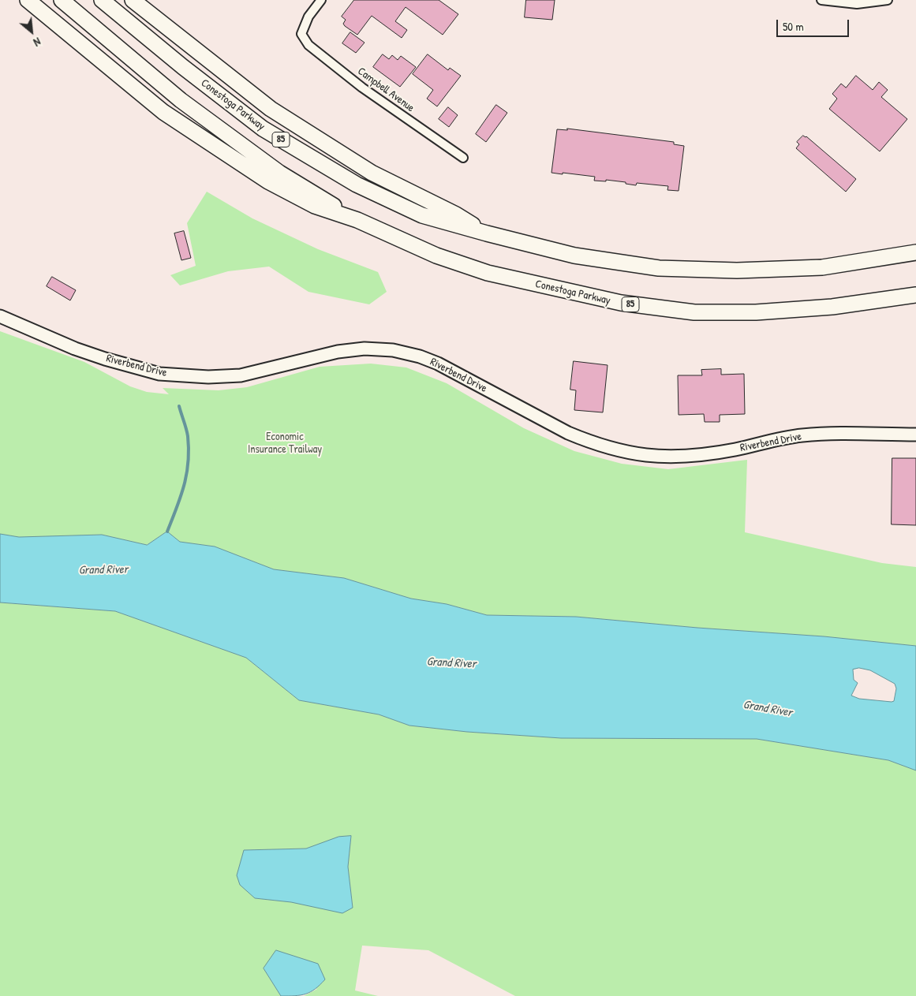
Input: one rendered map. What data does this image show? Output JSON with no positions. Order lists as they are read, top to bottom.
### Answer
{
  "streets": {
    "highway": ["Conestoga Parkway", "85"],
    "street": ["Campbell Avenue", "Riverbend Drive"]
  },
  "water": ["Grand River"],
  "parks": ["Economic Insurance Trailway"],
  "scale_bar": "50 m",
  "north": "bottom right"
}
